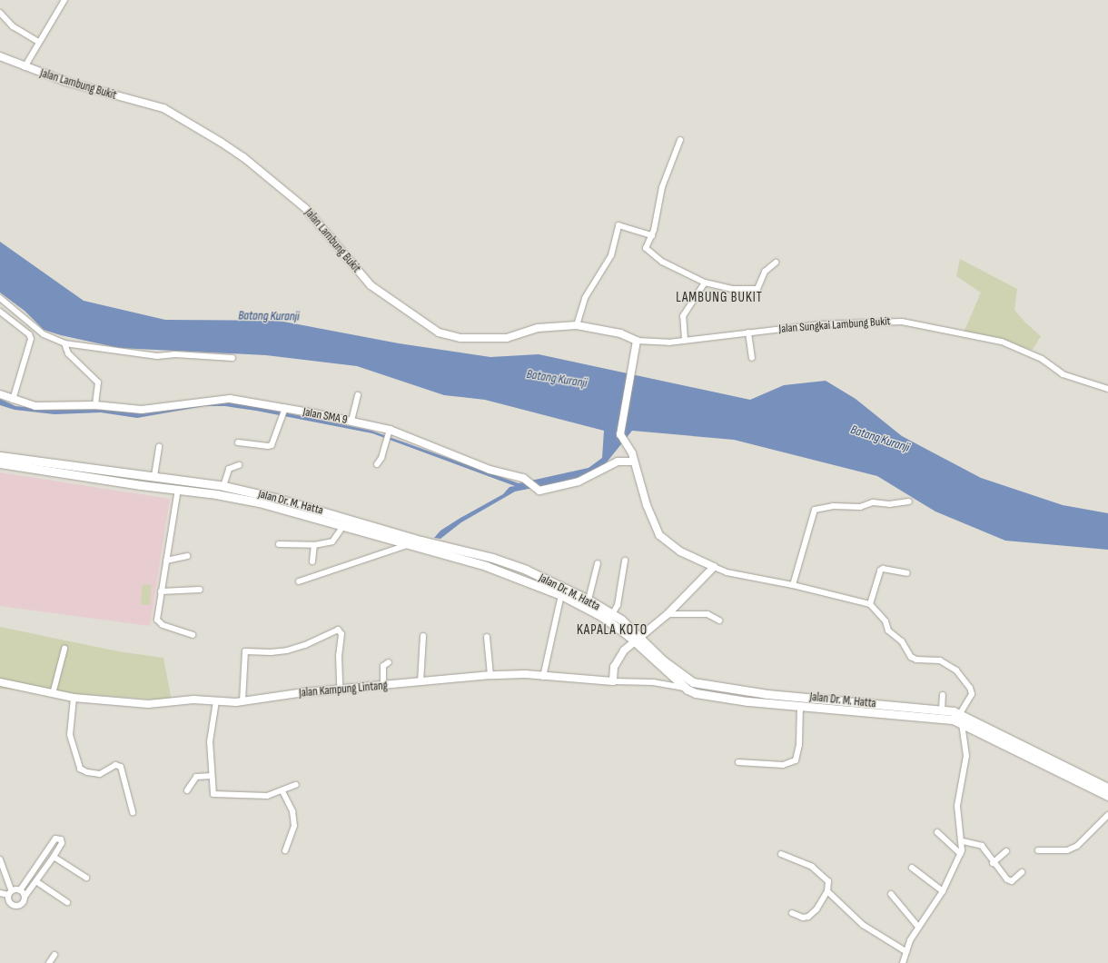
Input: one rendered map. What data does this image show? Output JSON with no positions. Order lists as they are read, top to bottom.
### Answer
{
  "streets": {
    "main road": ["Jalan Dr. M. Hatta"],
    "street": [
      "Jalan Lambung Bukit",
      "Jalan Sungkai Lambung Bukit",
      "Jalan SMA 9",
      "Jalan Kampung Lintang"
    ]
  },
  "crossings": [
    ["Jalan Lambung Bukit", "Jalan Sungkai Lambung Bukit"],
    ["Jalan Dr. M. Hatta", "Jalan Kampung Lintang"]
  ],
  "districts": ["LAMBUNG BUKIT", "KAPALA KOTO"],
  "water": ["Batang Kuranji"]
}
